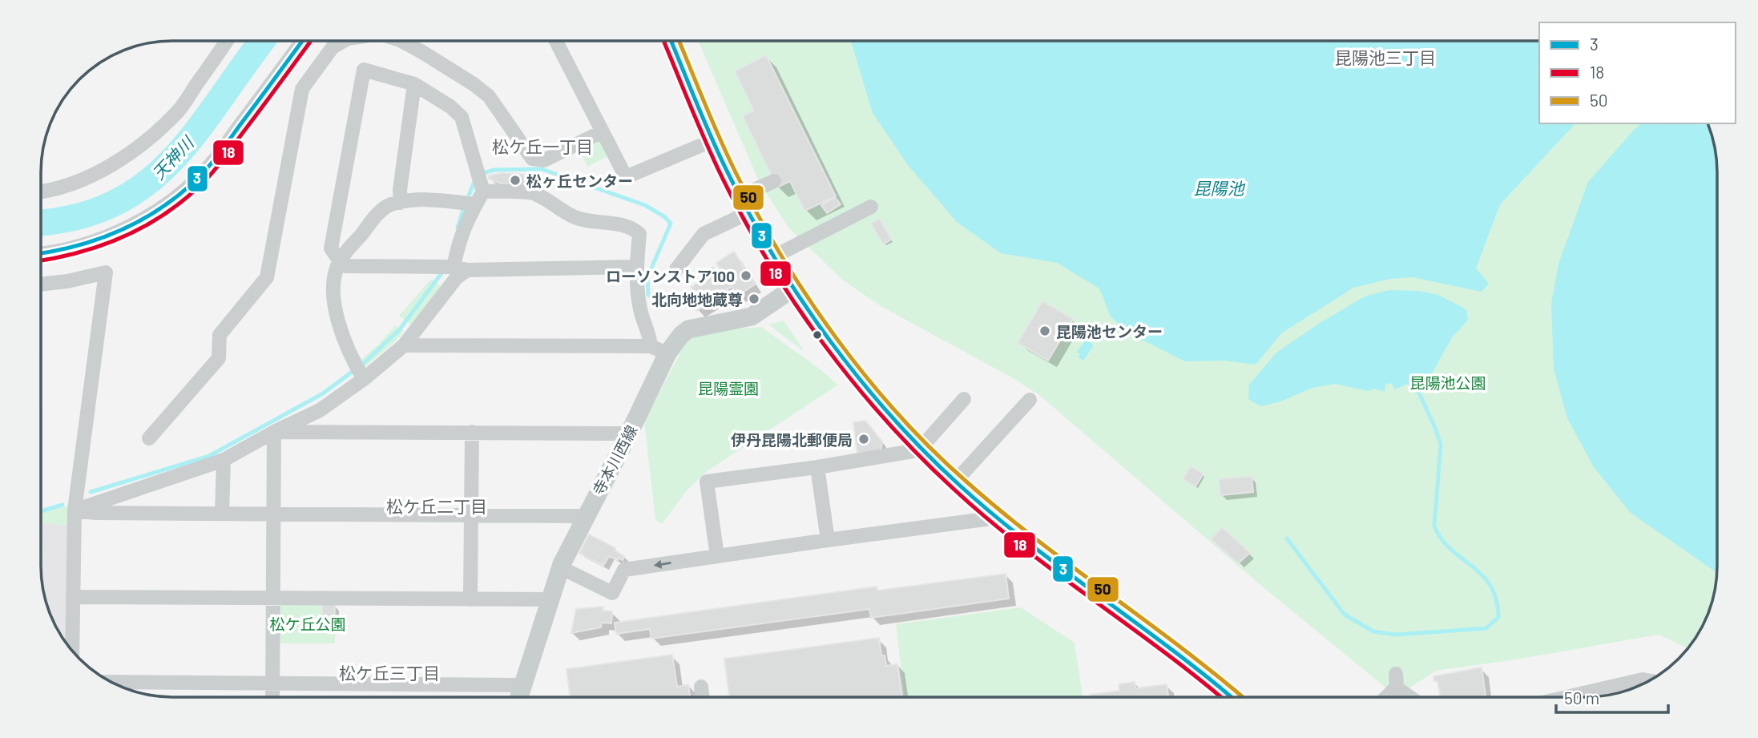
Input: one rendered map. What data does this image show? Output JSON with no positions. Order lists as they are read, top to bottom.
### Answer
{
  "streets": {
    "main road": ["寺本川西線"]
  },
  "districts": [
    "昆陽池三丁目",
    "松ケ丘一丁目",
    "松ケ丘二丁目",
    "松ケ丘三丁目"
  ],
  "water": ["天神川", "昆陽池"],
  "parks": ["昆陽池公園", "昆陽霊園", "松ケ丘公園"],
  "places": [
    "松ヶ丘センター",
    "ローソンストア100",
    "北向地地蔵尊",
    "昆陽池センター",
    "伊丹昆陽北郵便局"
  ],
  "lines": ["transit line 3", "transit line 18", "transit line 50"],
  "legend": ["3", "18", "50"],
  "scale_bar": "50 m"
}
